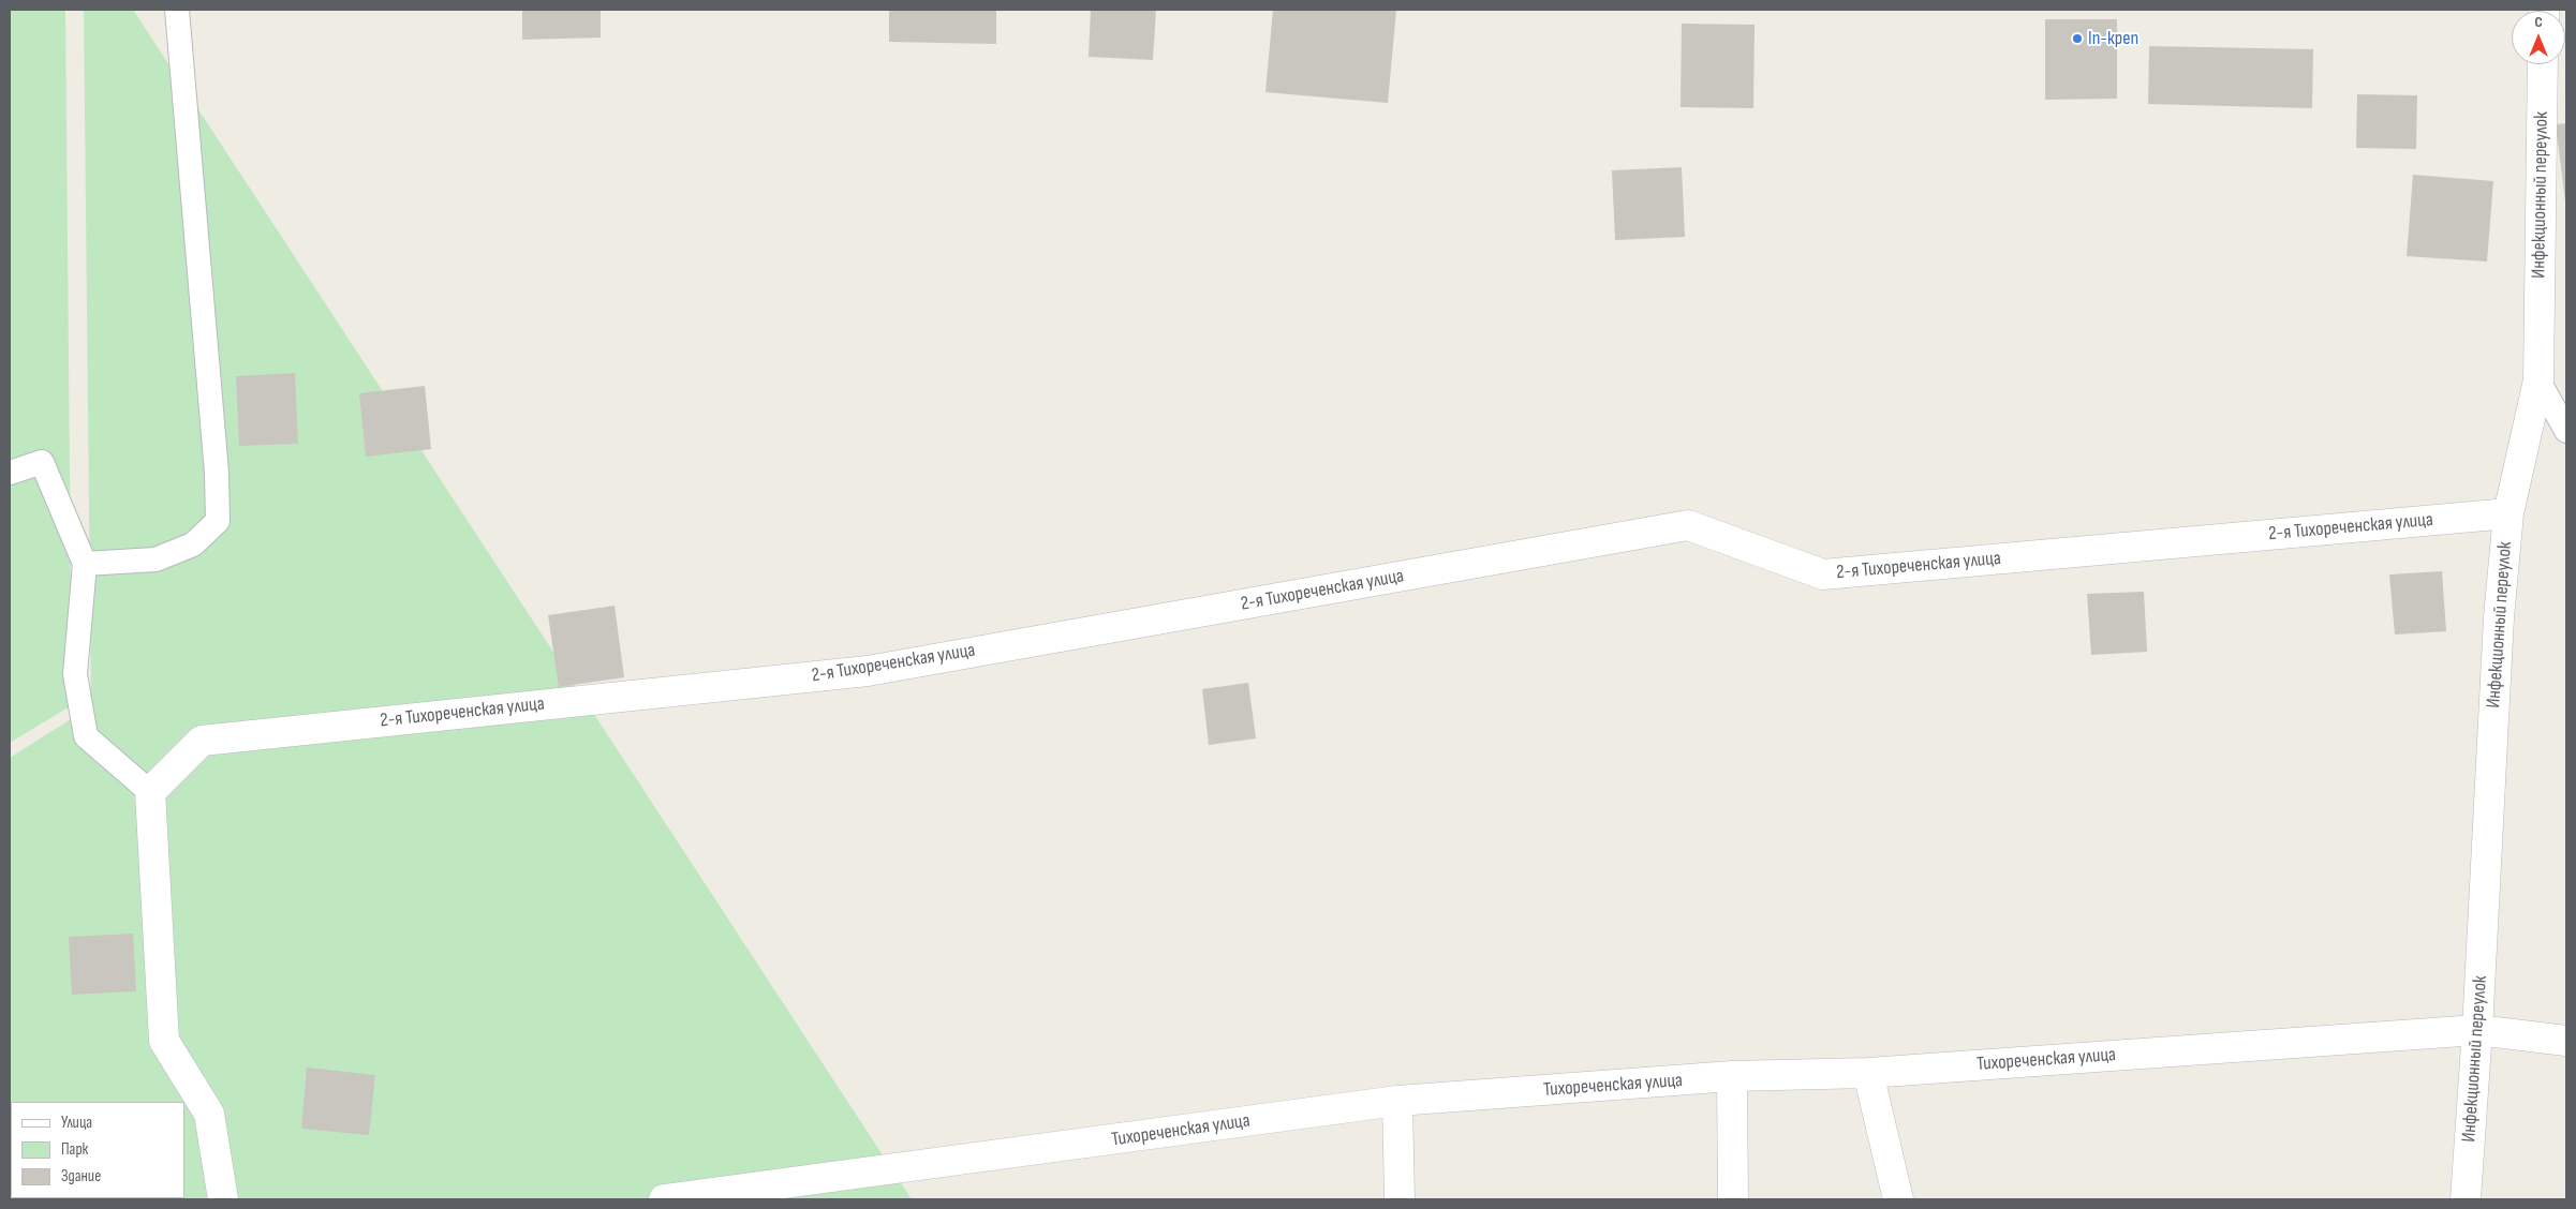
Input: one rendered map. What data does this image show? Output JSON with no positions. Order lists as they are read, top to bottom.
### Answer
{
  "streets": {
    "street": ["Инфекционный переулок", "2-я Тихореченская улица", "Тихореченская улица"]
  },
  "crossings": [
    ["Инфекционный переулок", "2-я Тихореченская улица"],
    ["Инфекционный переулок", "Тихореченская улица"]
  ],
  "places": ["In-креп"],
  "legend": ["Улица", "Парк", "Здание"],
  "north": "top"
}
